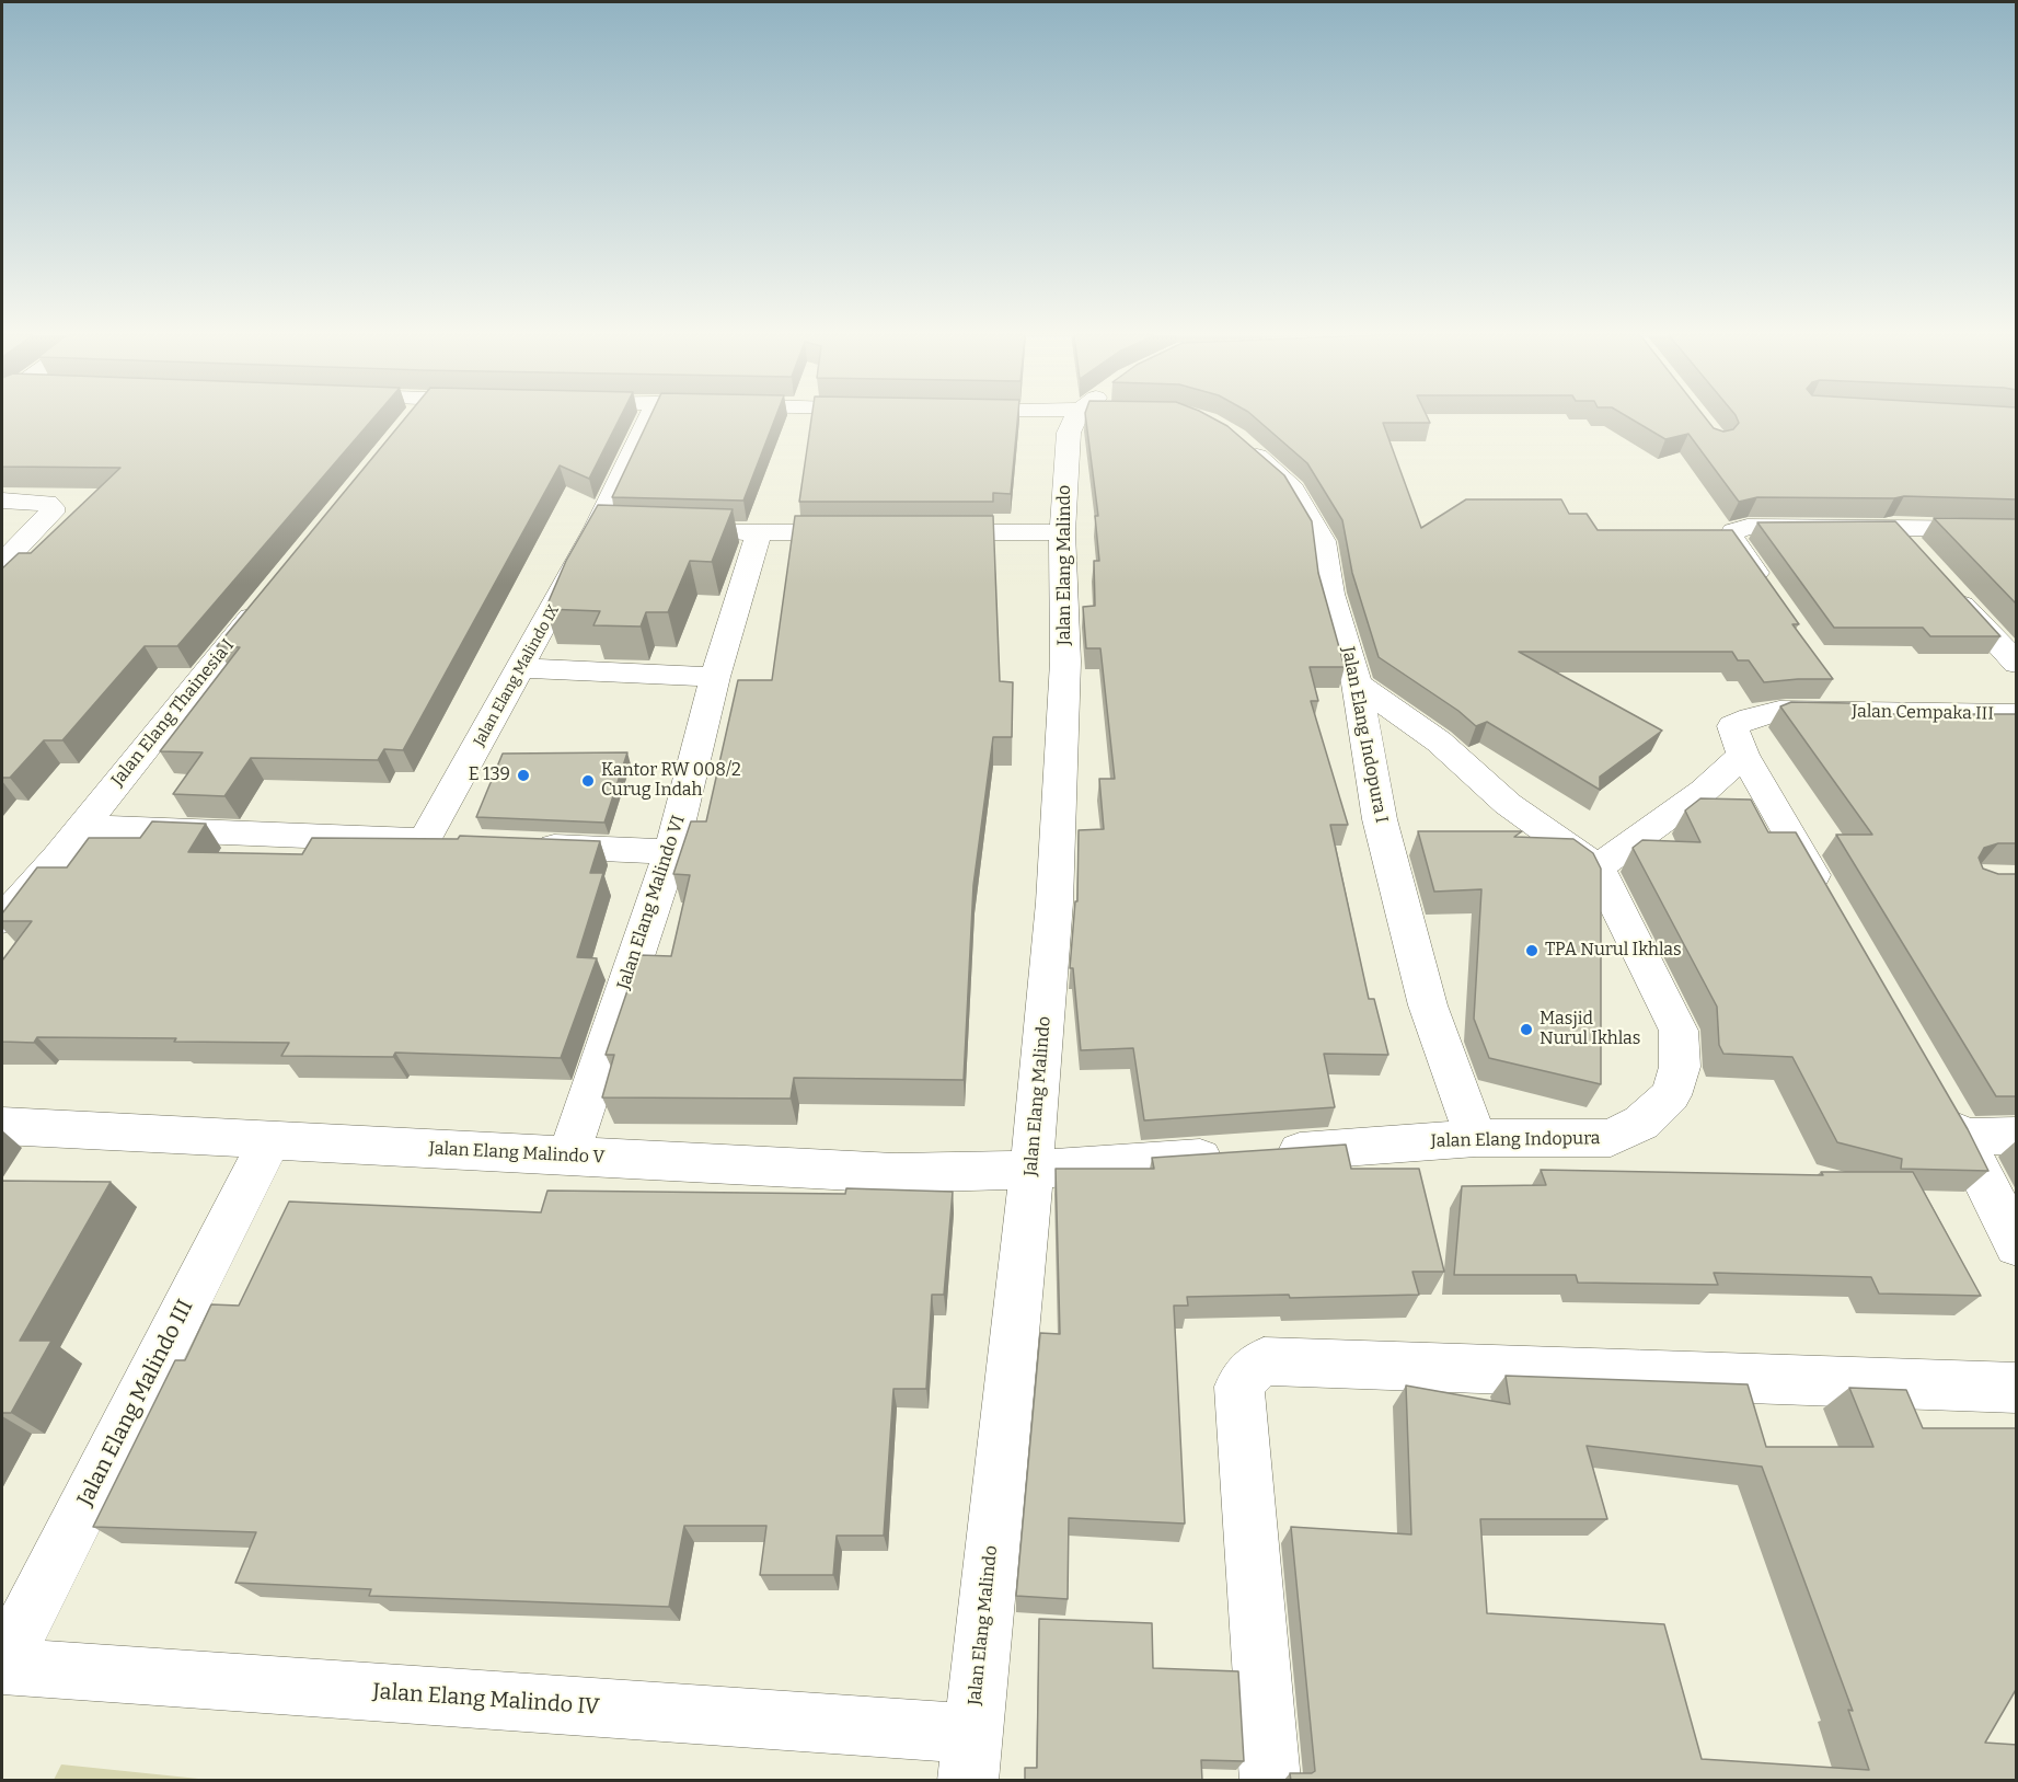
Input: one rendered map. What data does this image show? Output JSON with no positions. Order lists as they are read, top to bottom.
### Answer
{
  "streets": {
    "street": [
      "Jalan Elang Malindo",
      "Jalan Elang Malindo IX",
      "Jalan Elang Thainesia I",
      "Jalan Cempaka III",
      "Jalan Elang Indopura I",
      "Jalan Elang Malindo VI",
      "Jalan Elang Indopura",
      "Jalan Elang Malindo V",
      "Jalan Elang Malindo III",
      "Jalan Elang Malindo IV"
    ]
  },
  "crossings": [
    ["Jalan Elang Malindo", "Jalan Elang Indopura"],
    ["Jalan Elang Malindo", "Jalan Elang Malindo V"],
    ["Jalan Elang Malindo", "Jalan Elang Malindo IV"],
    ["Jalan Elang Indopura I", "Jalan Elang Indopura"],
    ["Jalan Elang Malindo VI", "Jalan Elang Malindo V"],
    ["Jalan Elang Indopura", "Jalan Elang Malindo V"],
    ["Jalan Elang Malindo V", "Jalan Elang Malindo III"],
    ["Jalan Elang Malindo III", "Jalan Elang Malindo IV"]
  ],
  "places": [
    "E 139",
    "Kantor RW 008/2 Curug Indah",
    "TPA Nurul Ikhlas",
    "Masjid Nurul Ikhlas"
  ]
}
